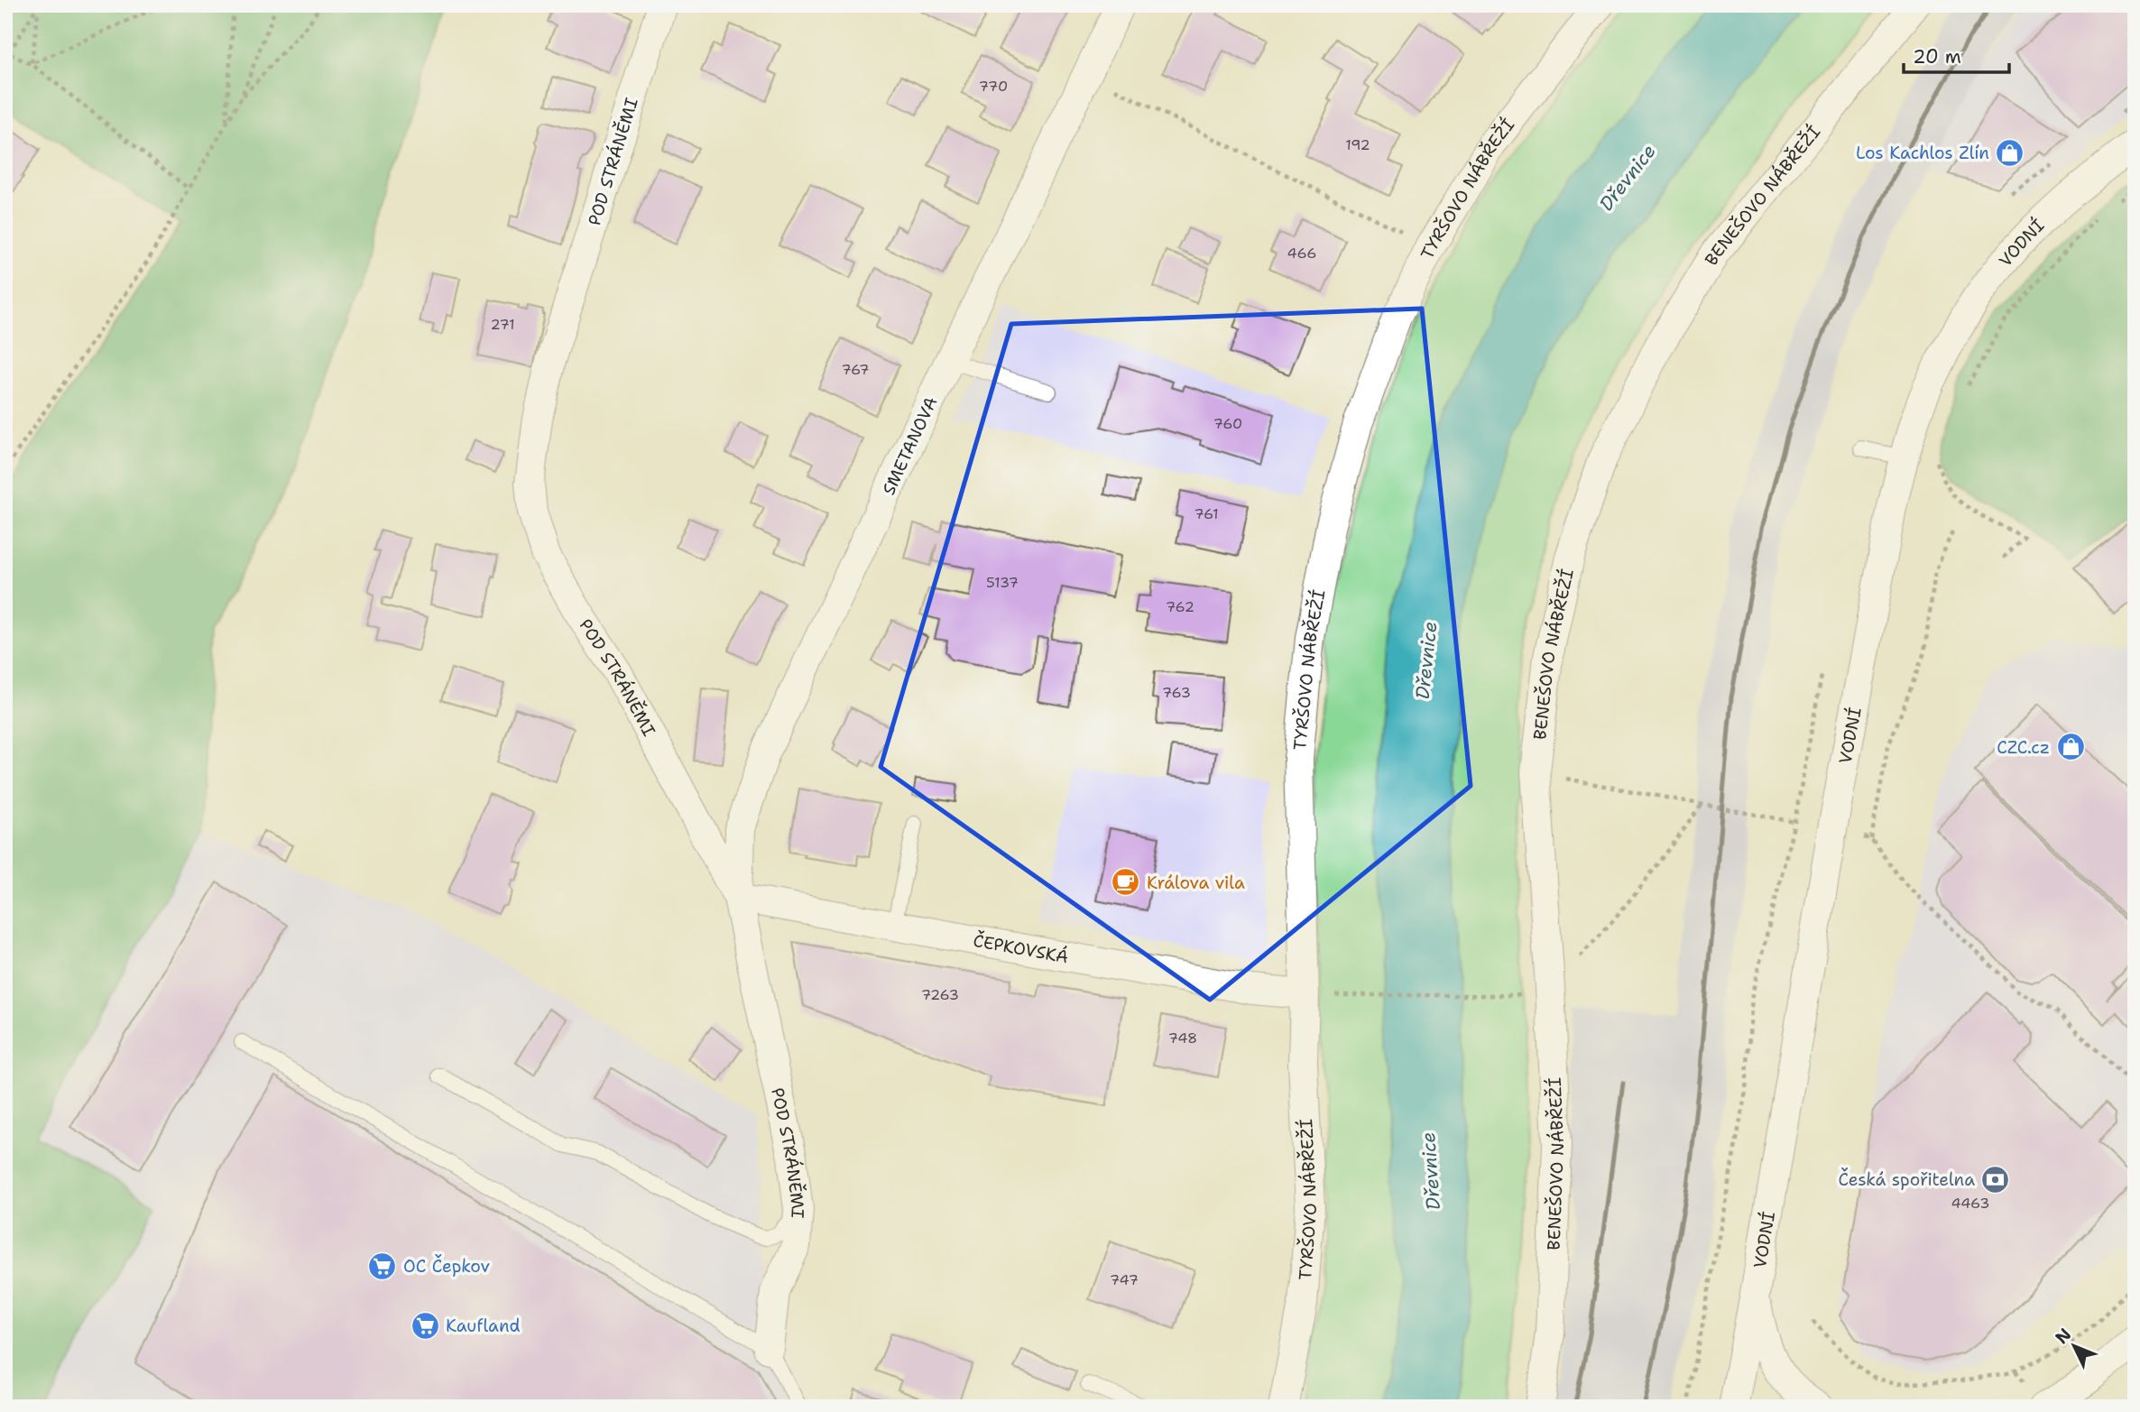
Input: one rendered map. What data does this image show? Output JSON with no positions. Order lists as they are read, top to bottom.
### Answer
{
  "streets": {
    "street": [
      "POD STRÁNĚMI",
      "TYRŠOVO NÁBŘEŽÍ",
      "BENEŠOVO NÁBŘEŽÍ",
      "VODNÍ",
      "SMETANOVA",
      "ČEPKOVSKÁ"
    ]
  },
  "crossings": [
    ["POD STRÁNĚMI", "SMETANOVA"],
    ["POD STRÁNĚMI", "ČEPKOVSKÁ"],
    ["TYRŠOVO NÁBŘEŽÍ", "ČEPKOVSKÁ"],
    ["SMETANOVA", "ČEPKOVSKÁ"]
  ],
  "water": ["Dřevnice"],
  "places": {
    "shop": ["Los Kachlos Zlín", "CZC.cz"],
    "cafe": ["Králova vila"],
    "bank": ["Česká spořitelna"],
    "supermarket": ["OC Čepkov", "Kaufland"]
  },
  "house_numbers": [
    "770",
    "192",
    "466",
    "271",
    "767",
    "760",
    "761",
    "5137",
    "762",
    "763",
    "7263",
    "748",
    "4463",
    "747"
  ],
  "scale_bar": "20 m",
  "north": "top left"
}
